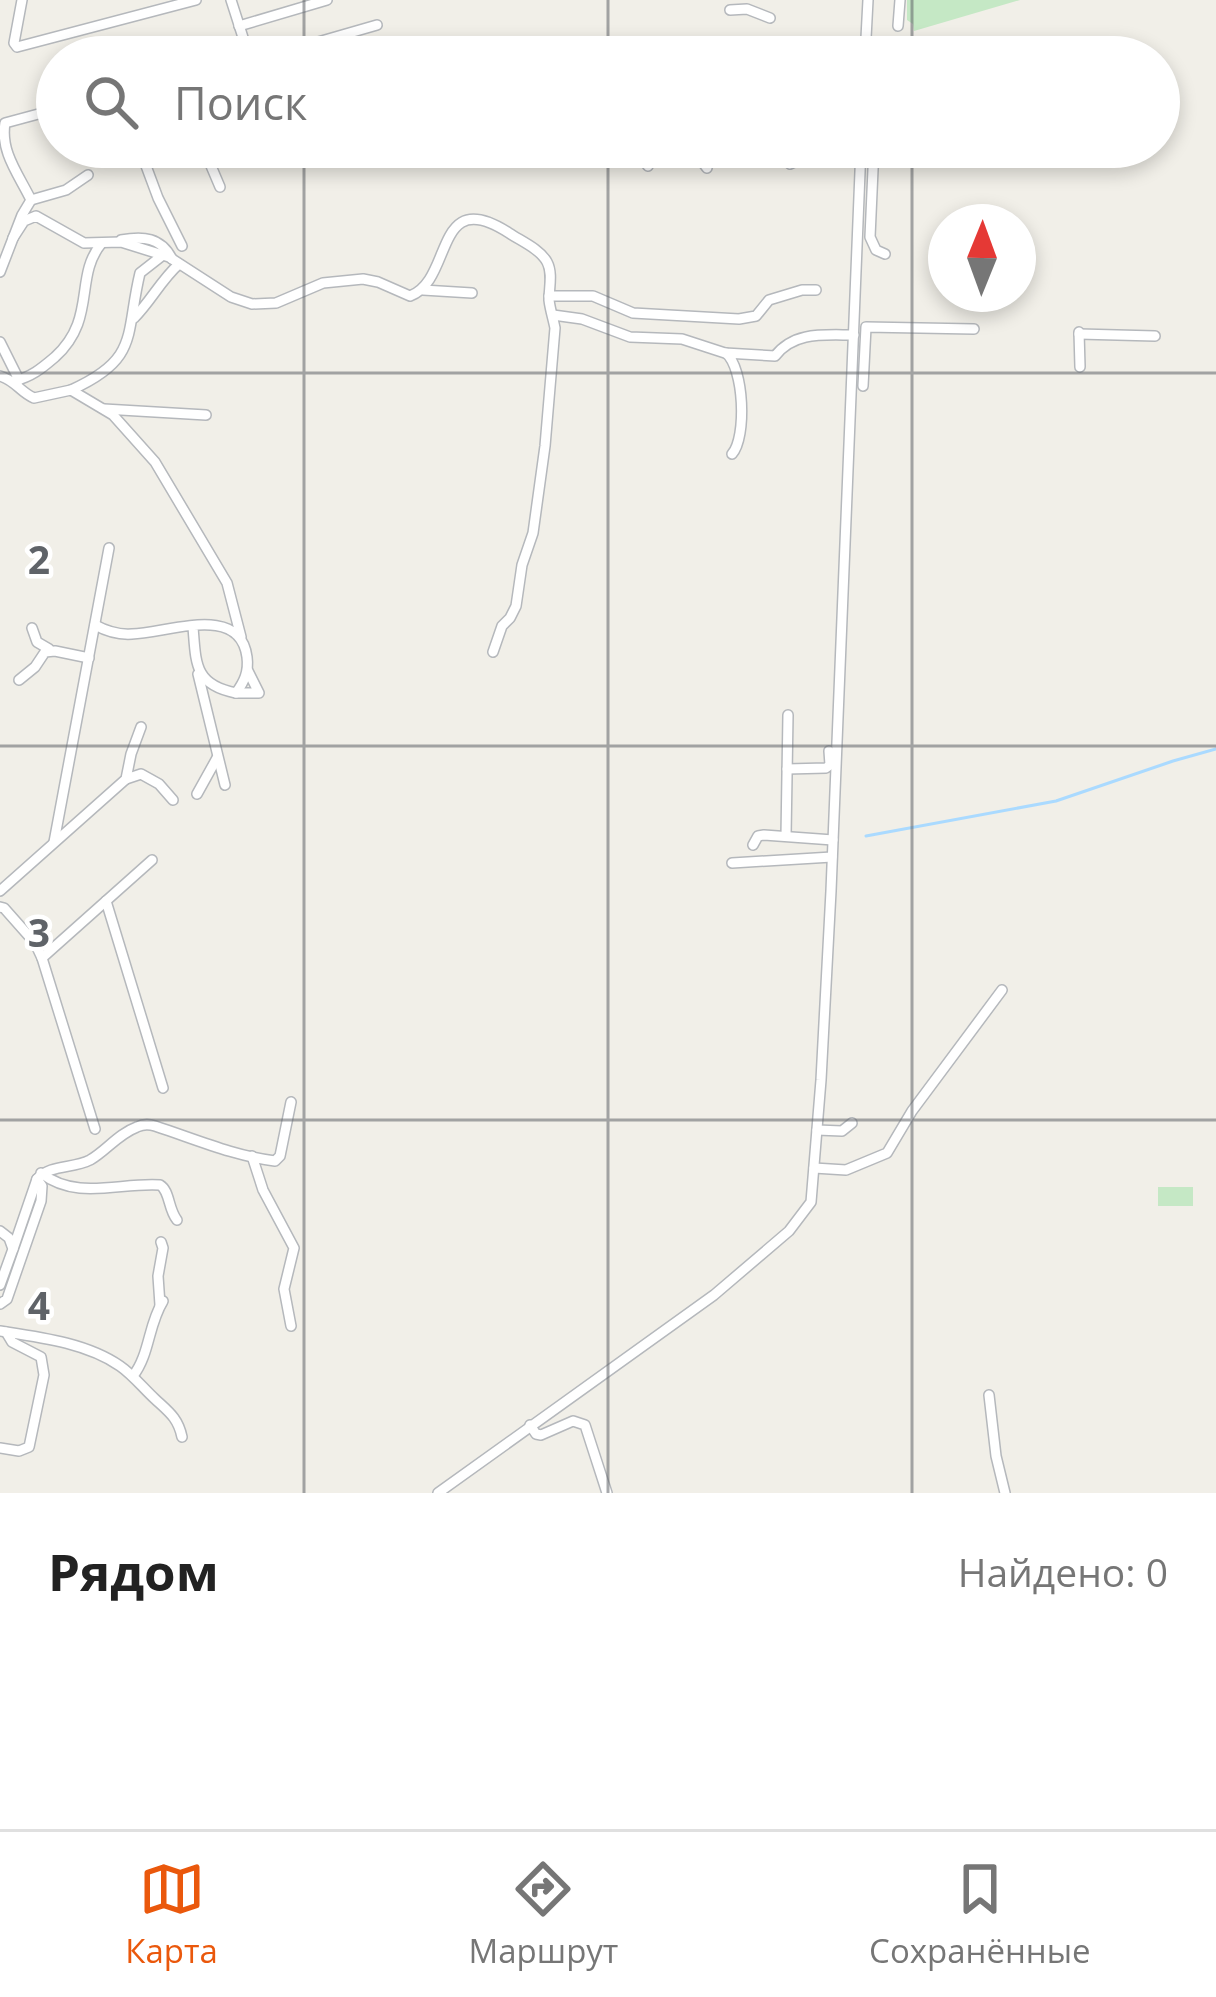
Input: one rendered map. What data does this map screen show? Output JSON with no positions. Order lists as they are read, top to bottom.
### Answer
{
  "north": "top",
  "page": {
    "search": "Поиск",
    "heading": ["Рядом", "Найдено: 0"],
    "nav": ["Карта", "Маршрут", "Сохранённые"]
  },
  "grid": {
    "rows": ["2", "3", "4"]
  }
}
